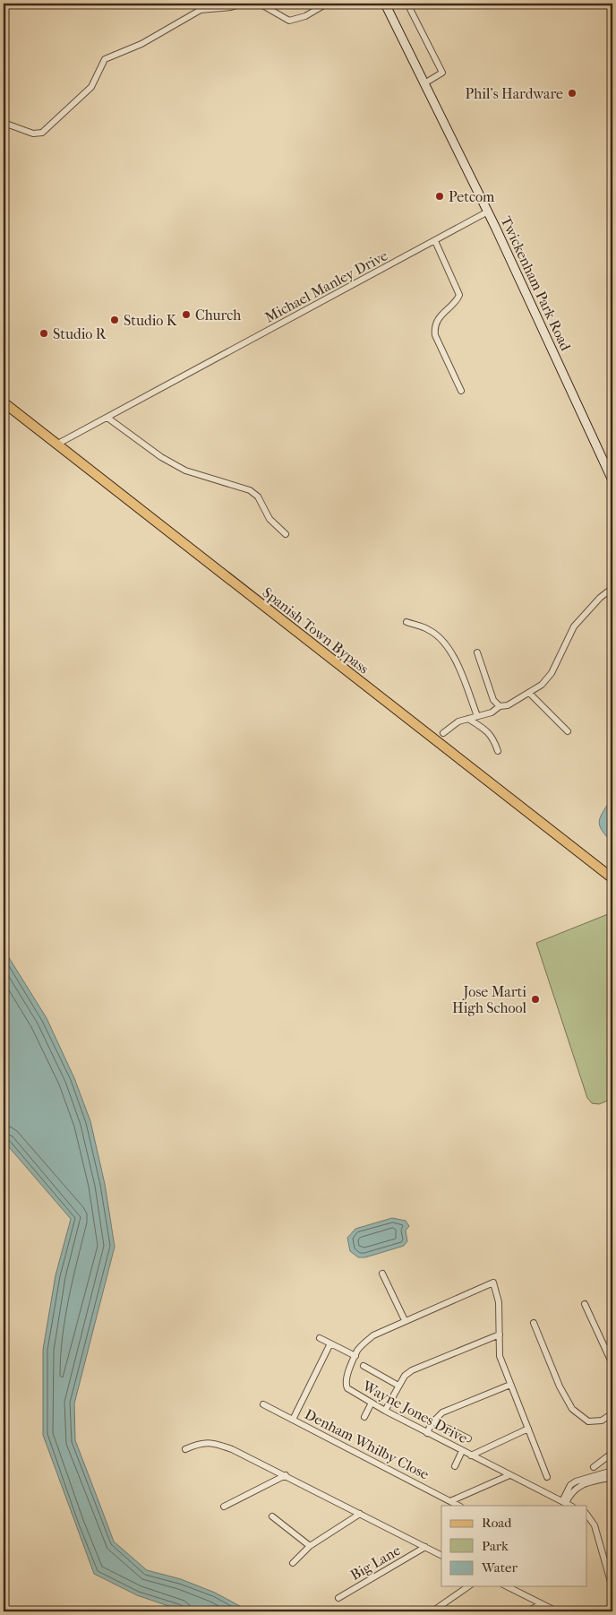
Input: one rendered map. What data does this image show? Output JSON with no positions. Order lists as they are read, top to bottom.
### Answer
{
  "streets": {
    "main road": ["Twickenham Park Road", "Spanish Town Bypass"],
    "street": [
      "Michael Manley Drive",
      "Wayne Jones Drive",
      "Denham Whilby Close",
      "Big Lane"
    ]
  },
  "crossings": [
    ["Twickenham Park Road", "Michael Manley Drive"],
    ["Michael Manley Drive", "Spanish Town Bypass"]
  ],
  "places": [
    "Phil's Hardware",
    "Petcom",
    "Church",
    "Studio K",
    "Studio R",
    "Jose Marti High School"
  ],
  "legend": ["Road", "Park", "Water"]
}
